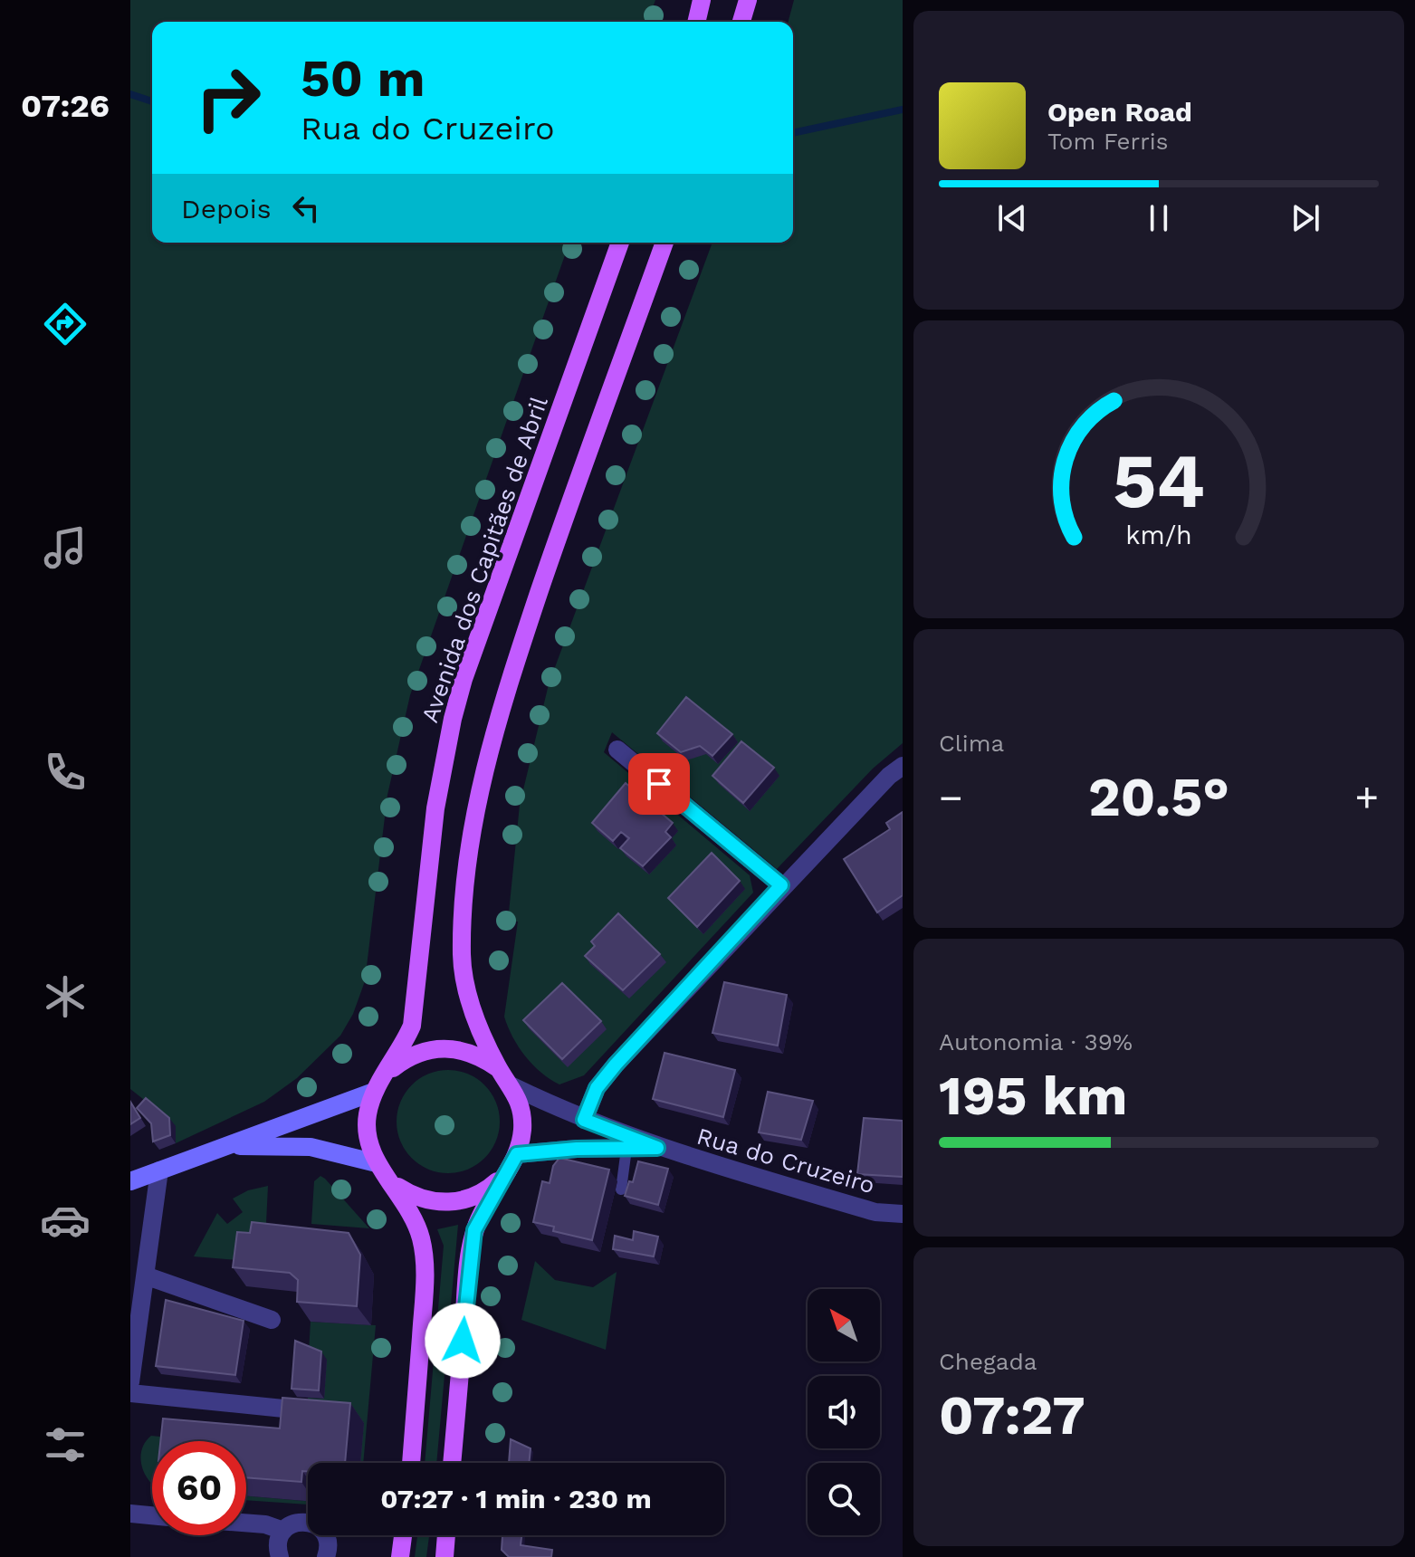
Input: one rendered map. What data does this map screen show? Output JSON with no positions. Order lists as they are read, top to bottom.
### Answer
{
  "streets": {
    "main road": ["Avenida dos Capitães de Abril"],
    "street": ["Rua do Cruzeiro"]
  },
  "crossings": [
    ["Avenida dos Capitães de Abril", "Rua do Cruzeiro"]
  ],
  "north": "top left",
  "page": {
    "tabs": "07:26",
    "turn": ["50 m", "Rua do Cruzeiro"],
    "song": ["Open Road", "Tom Ferris"],
    "then": "Depois",
    "tile": [
      "Clima",
      ["Autonomia · 39%", "195 km"],
      ["Chegada", "07:27"]
    ],
    "heat": ["−", "20.5°", "+"],
    "limit": "60",
    "trip": "07:27 · 1 min · 230 m",
    "gauge": ["54", "km/h"]
  }
}
